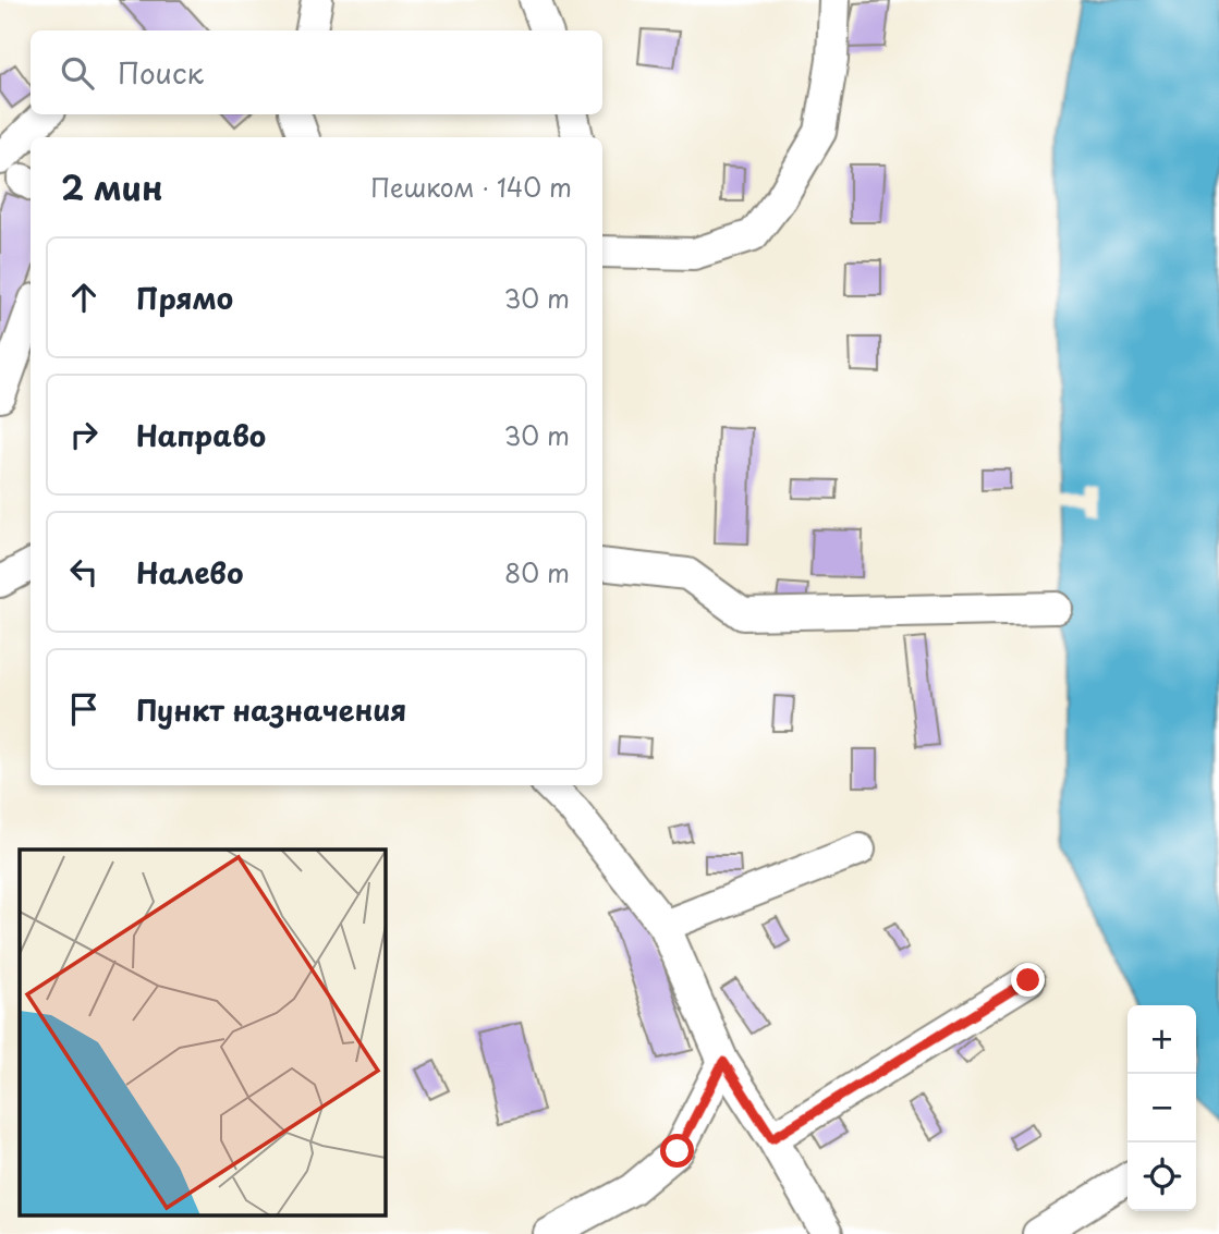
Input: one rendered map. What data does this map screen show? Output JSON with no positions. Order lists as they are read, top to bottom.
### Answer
{
  "page": {
    "search": "Поиск",
    "heading": ["2 мин", "Пешком · 140 m"],
    "list": [
      ["Прямо", "30 m"],
      ["Направо", "30 m"],
      ["Налево", "80 m"],
      "Пункт назначения"
    ],
    "map_buttons": ["+", "−"]
  }
}
